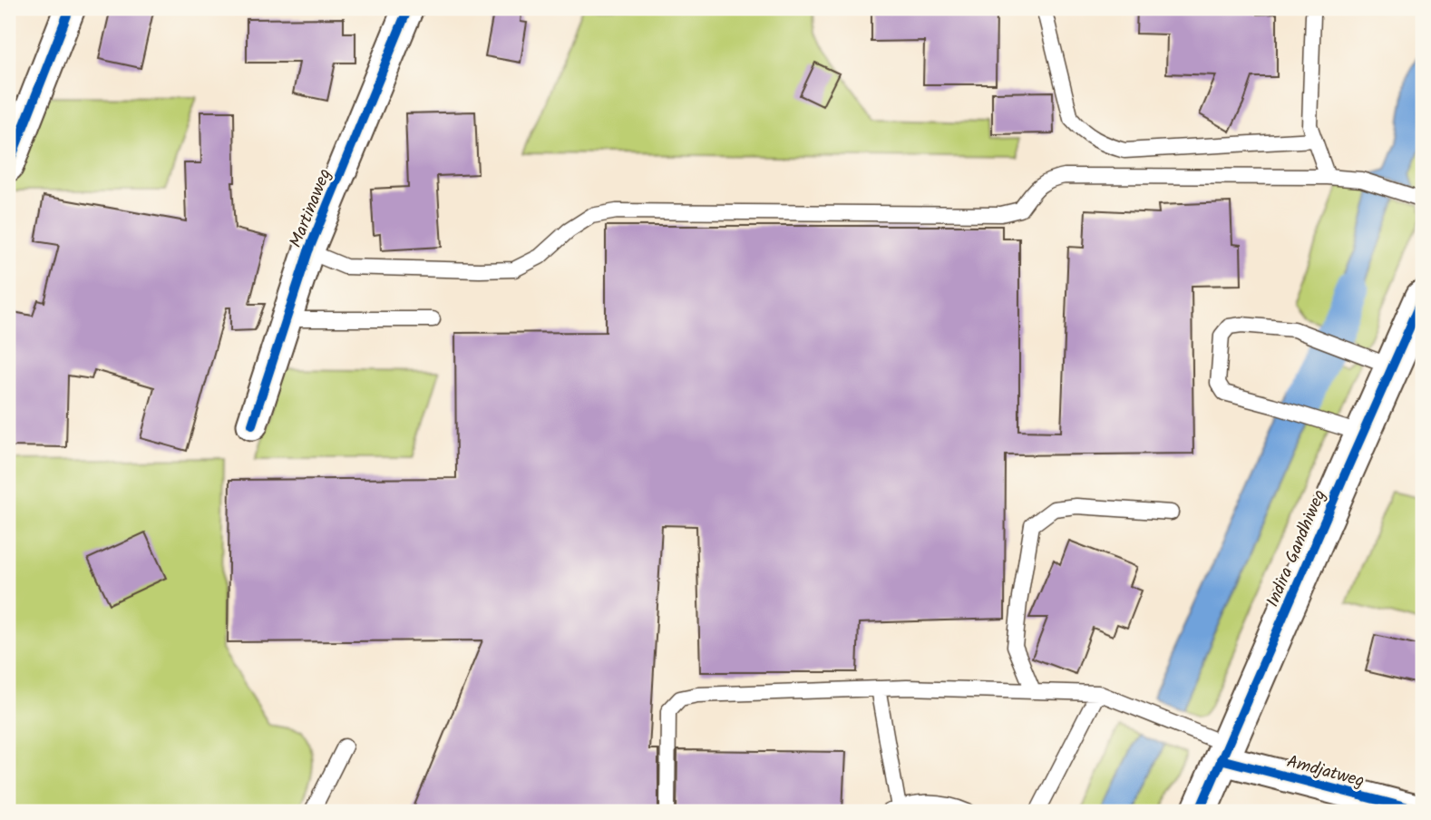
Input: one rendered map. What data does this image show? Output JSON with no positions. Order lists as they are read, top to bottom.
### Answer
{
  "streets": {
    "main road": ["Indira Gandhiweg"],
    "street": ["Martinaweg", "Amdjatweg"]
  },
  "crossings": [
    ["Indira Gandhiweg", "Amdjatweg"]
  ]
}
